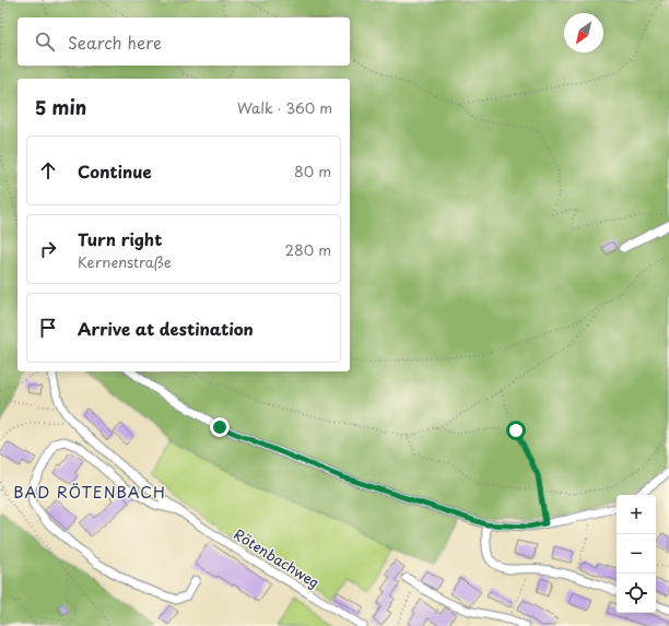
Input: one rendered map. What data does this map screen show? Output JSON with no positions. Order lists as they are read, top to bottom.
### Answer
{
  "streets": {
    "street": ["Rötenbachweg"]
  },
  "districts": ["BAD RÖTENBACH"],
  "north": "bottom left",
  "page": {
    "search": "Search here",
    "heading": ["5 min", "Walk · 360 m"],
    "list": [
      ["Continue", "80 m"],
      ["Turn right", "Kernenstraße", "280 m"],
      "Arrive at destination"
    ],
    "map_buttons": ["+", "−"]
  }
}
